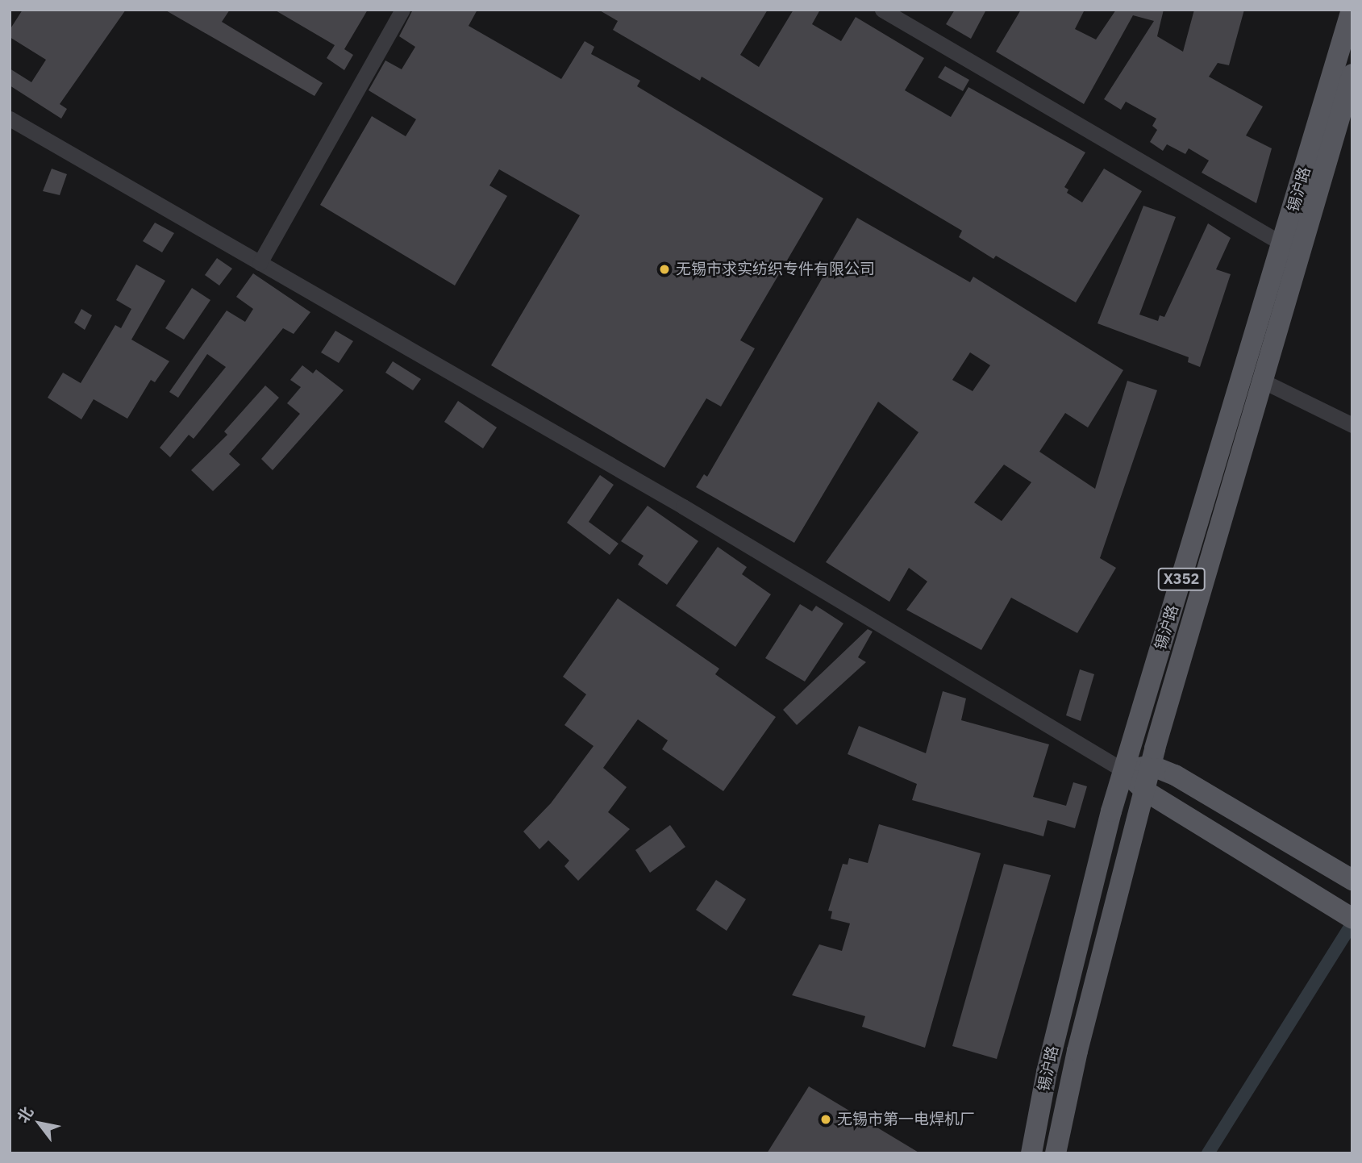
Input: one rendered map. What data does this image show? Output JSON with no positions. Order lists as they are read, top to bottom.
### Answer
{
  "streets": {
    "main road": ["锡沪路", "X352"]
  },
  "places": ["无锡市求实纺织专件有限公司", "无锡市第一电焊机厂"],
  "north": "top left"
}
